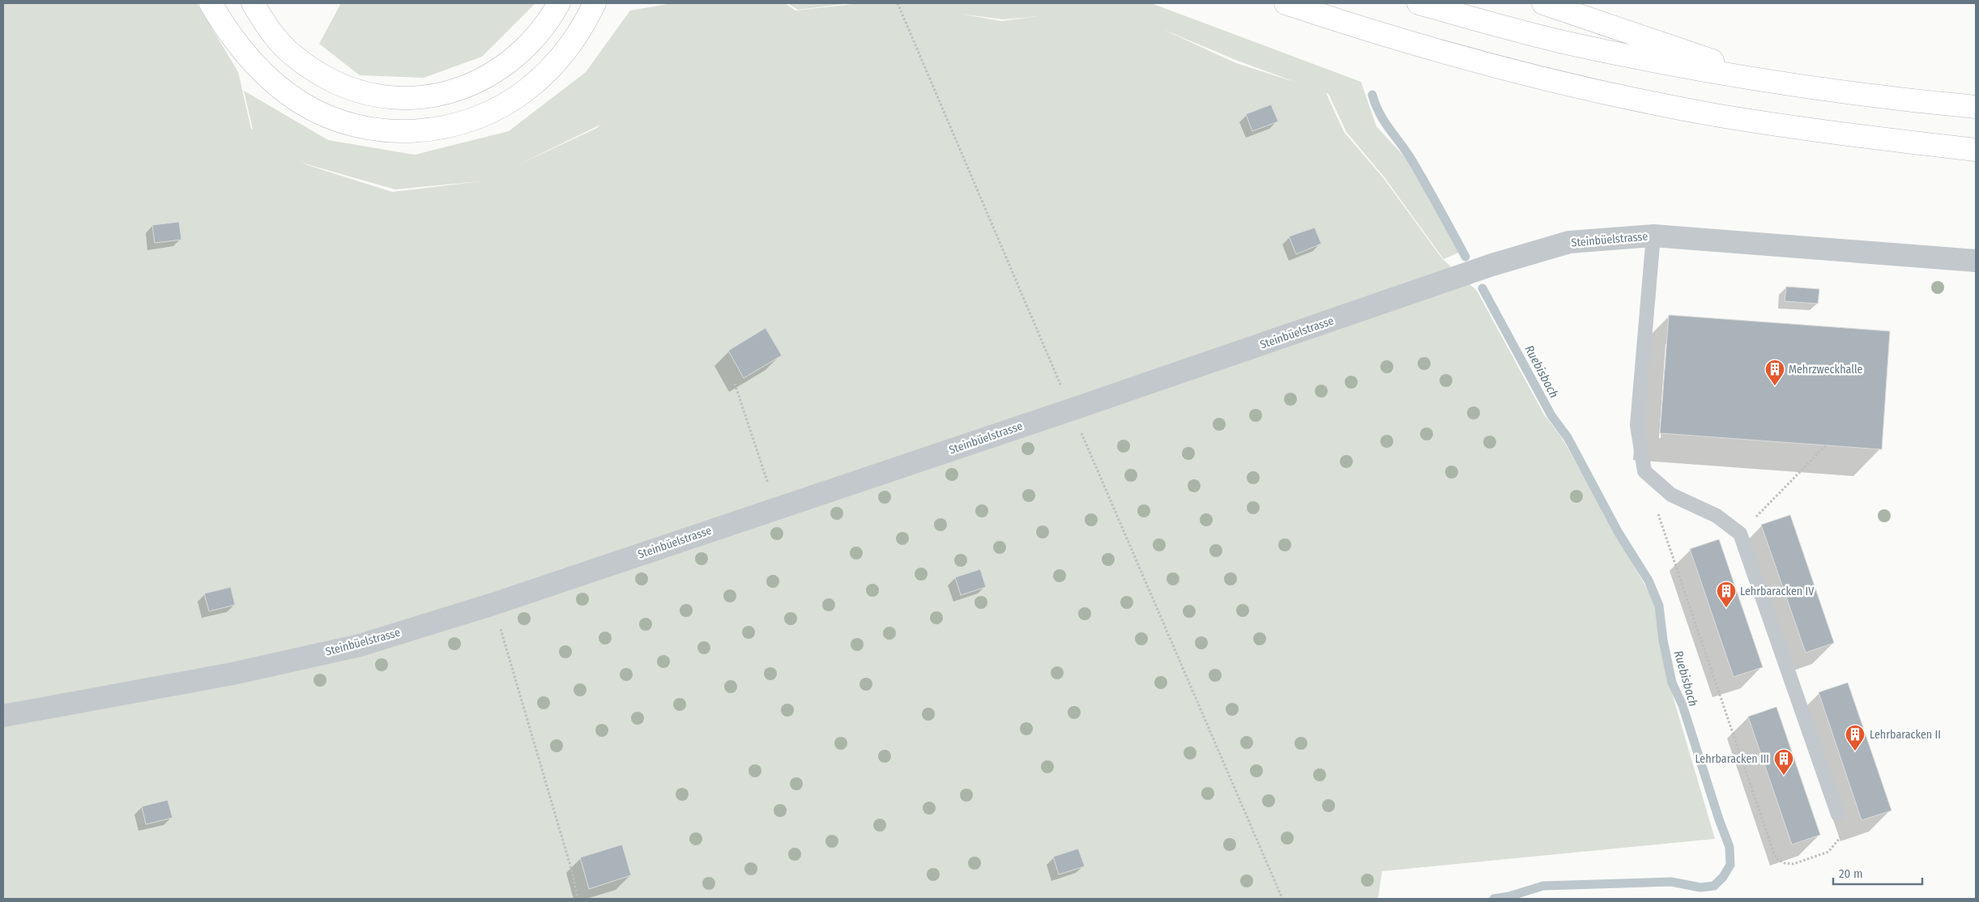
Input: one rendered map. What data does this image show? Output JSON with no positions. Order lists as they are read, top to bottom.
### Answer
{
  "streets": {
    "street": ["Steinbüelstrasse"]
  },
  "water": ["Ruebisbach"],
  "places": {
    "building": [
      "Mehrzweckhalle",
      "Lehrbaracken IV",
      "Lehrbaracken II",
      "Lehrbaracken III"
    ]
  },
  "scale_bar": "20 m"
}
